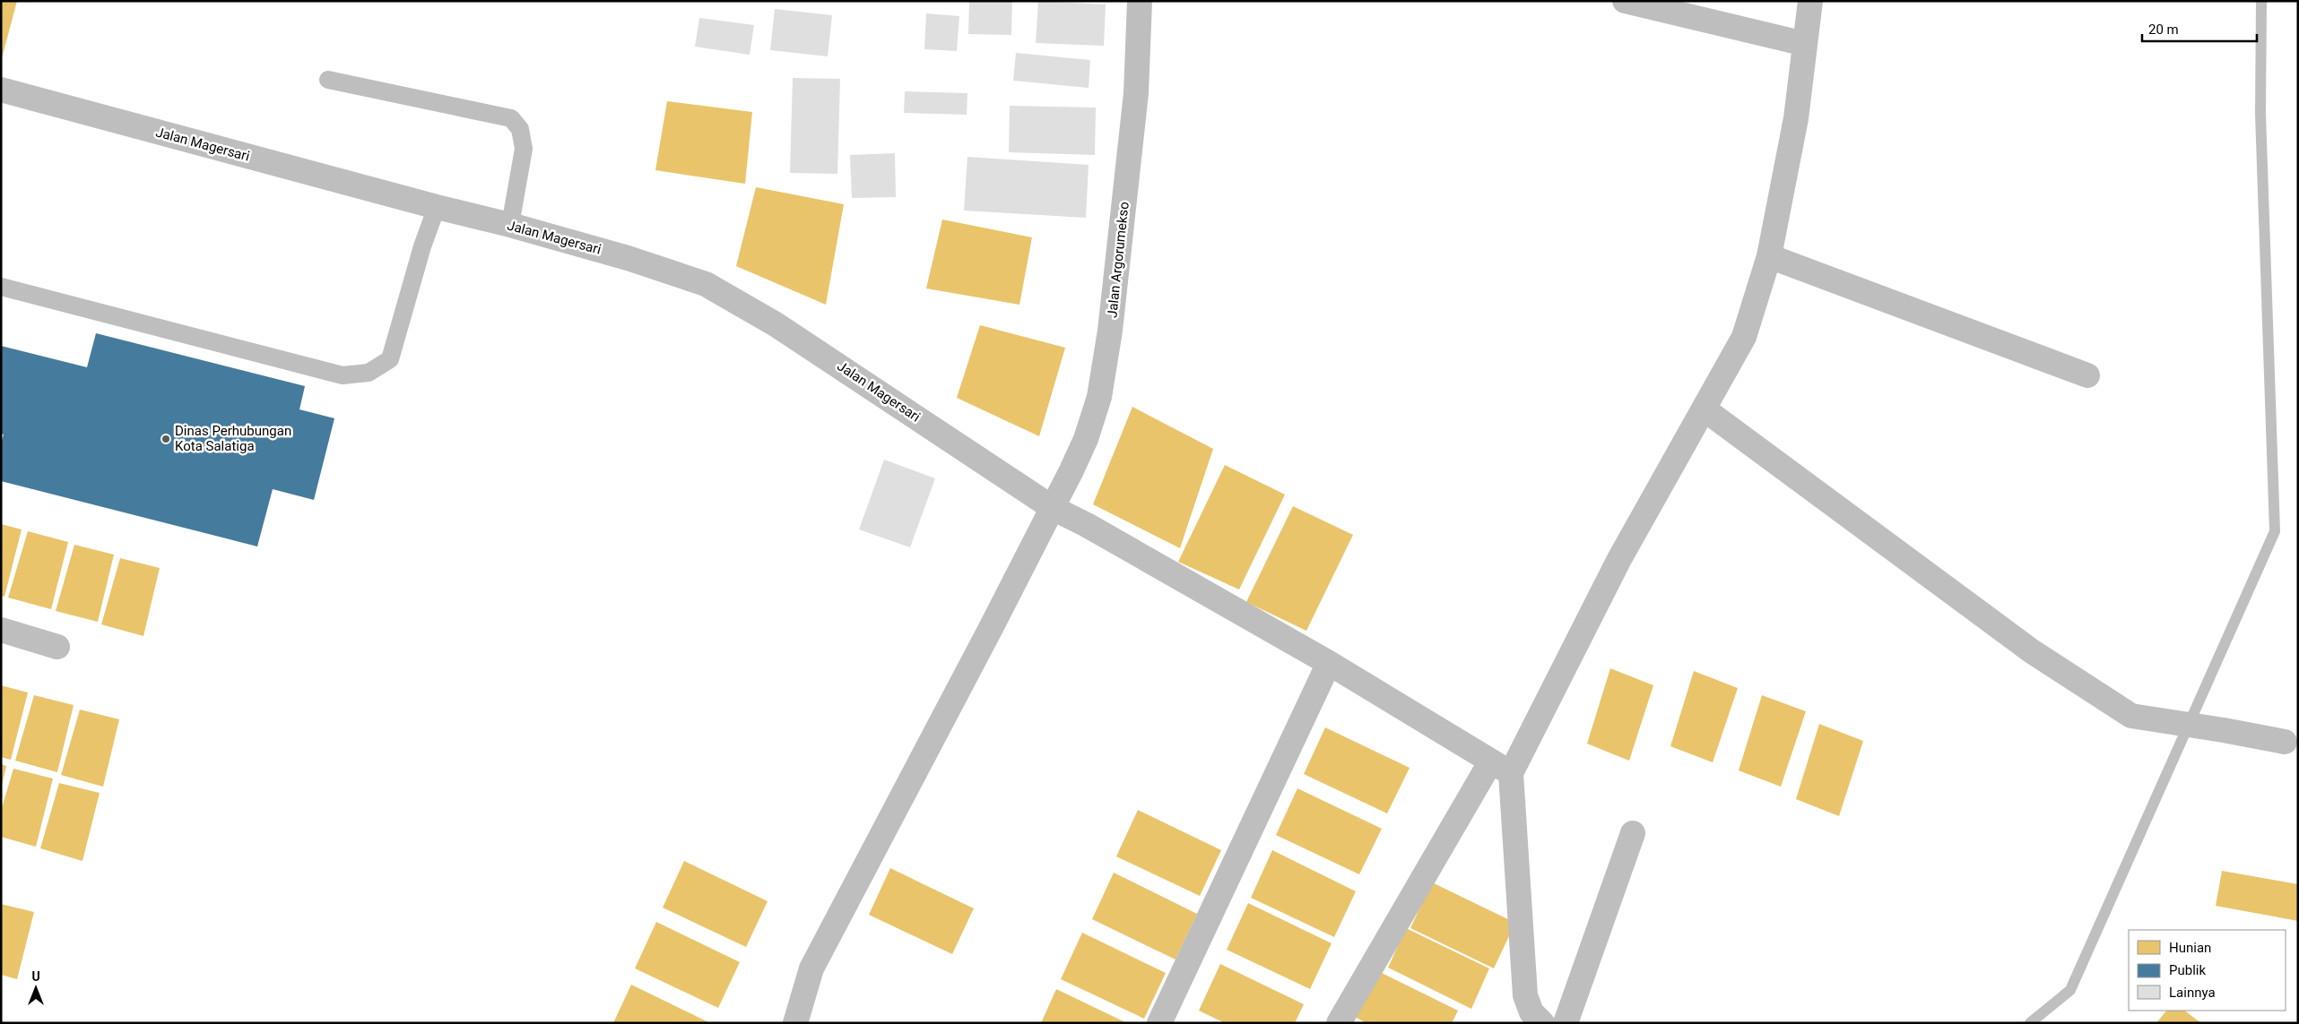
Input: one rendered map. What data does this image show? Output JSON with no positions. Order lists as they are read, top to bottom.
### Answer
{
  "streets": {
    "street": ["Jalan Magersari", "Jalan Argorumekso"]
  },
  "crossings": [
    ["Jalan Magersari", "Jalan Argorumekso"]
  ],
  "places": ["Dinas Perhubungan Kota Salatiga"],
  "legend": ["Hunian", "Publik", "Lainnya"],
  "scale_bar": "20 m",
  "north": "top"
}
